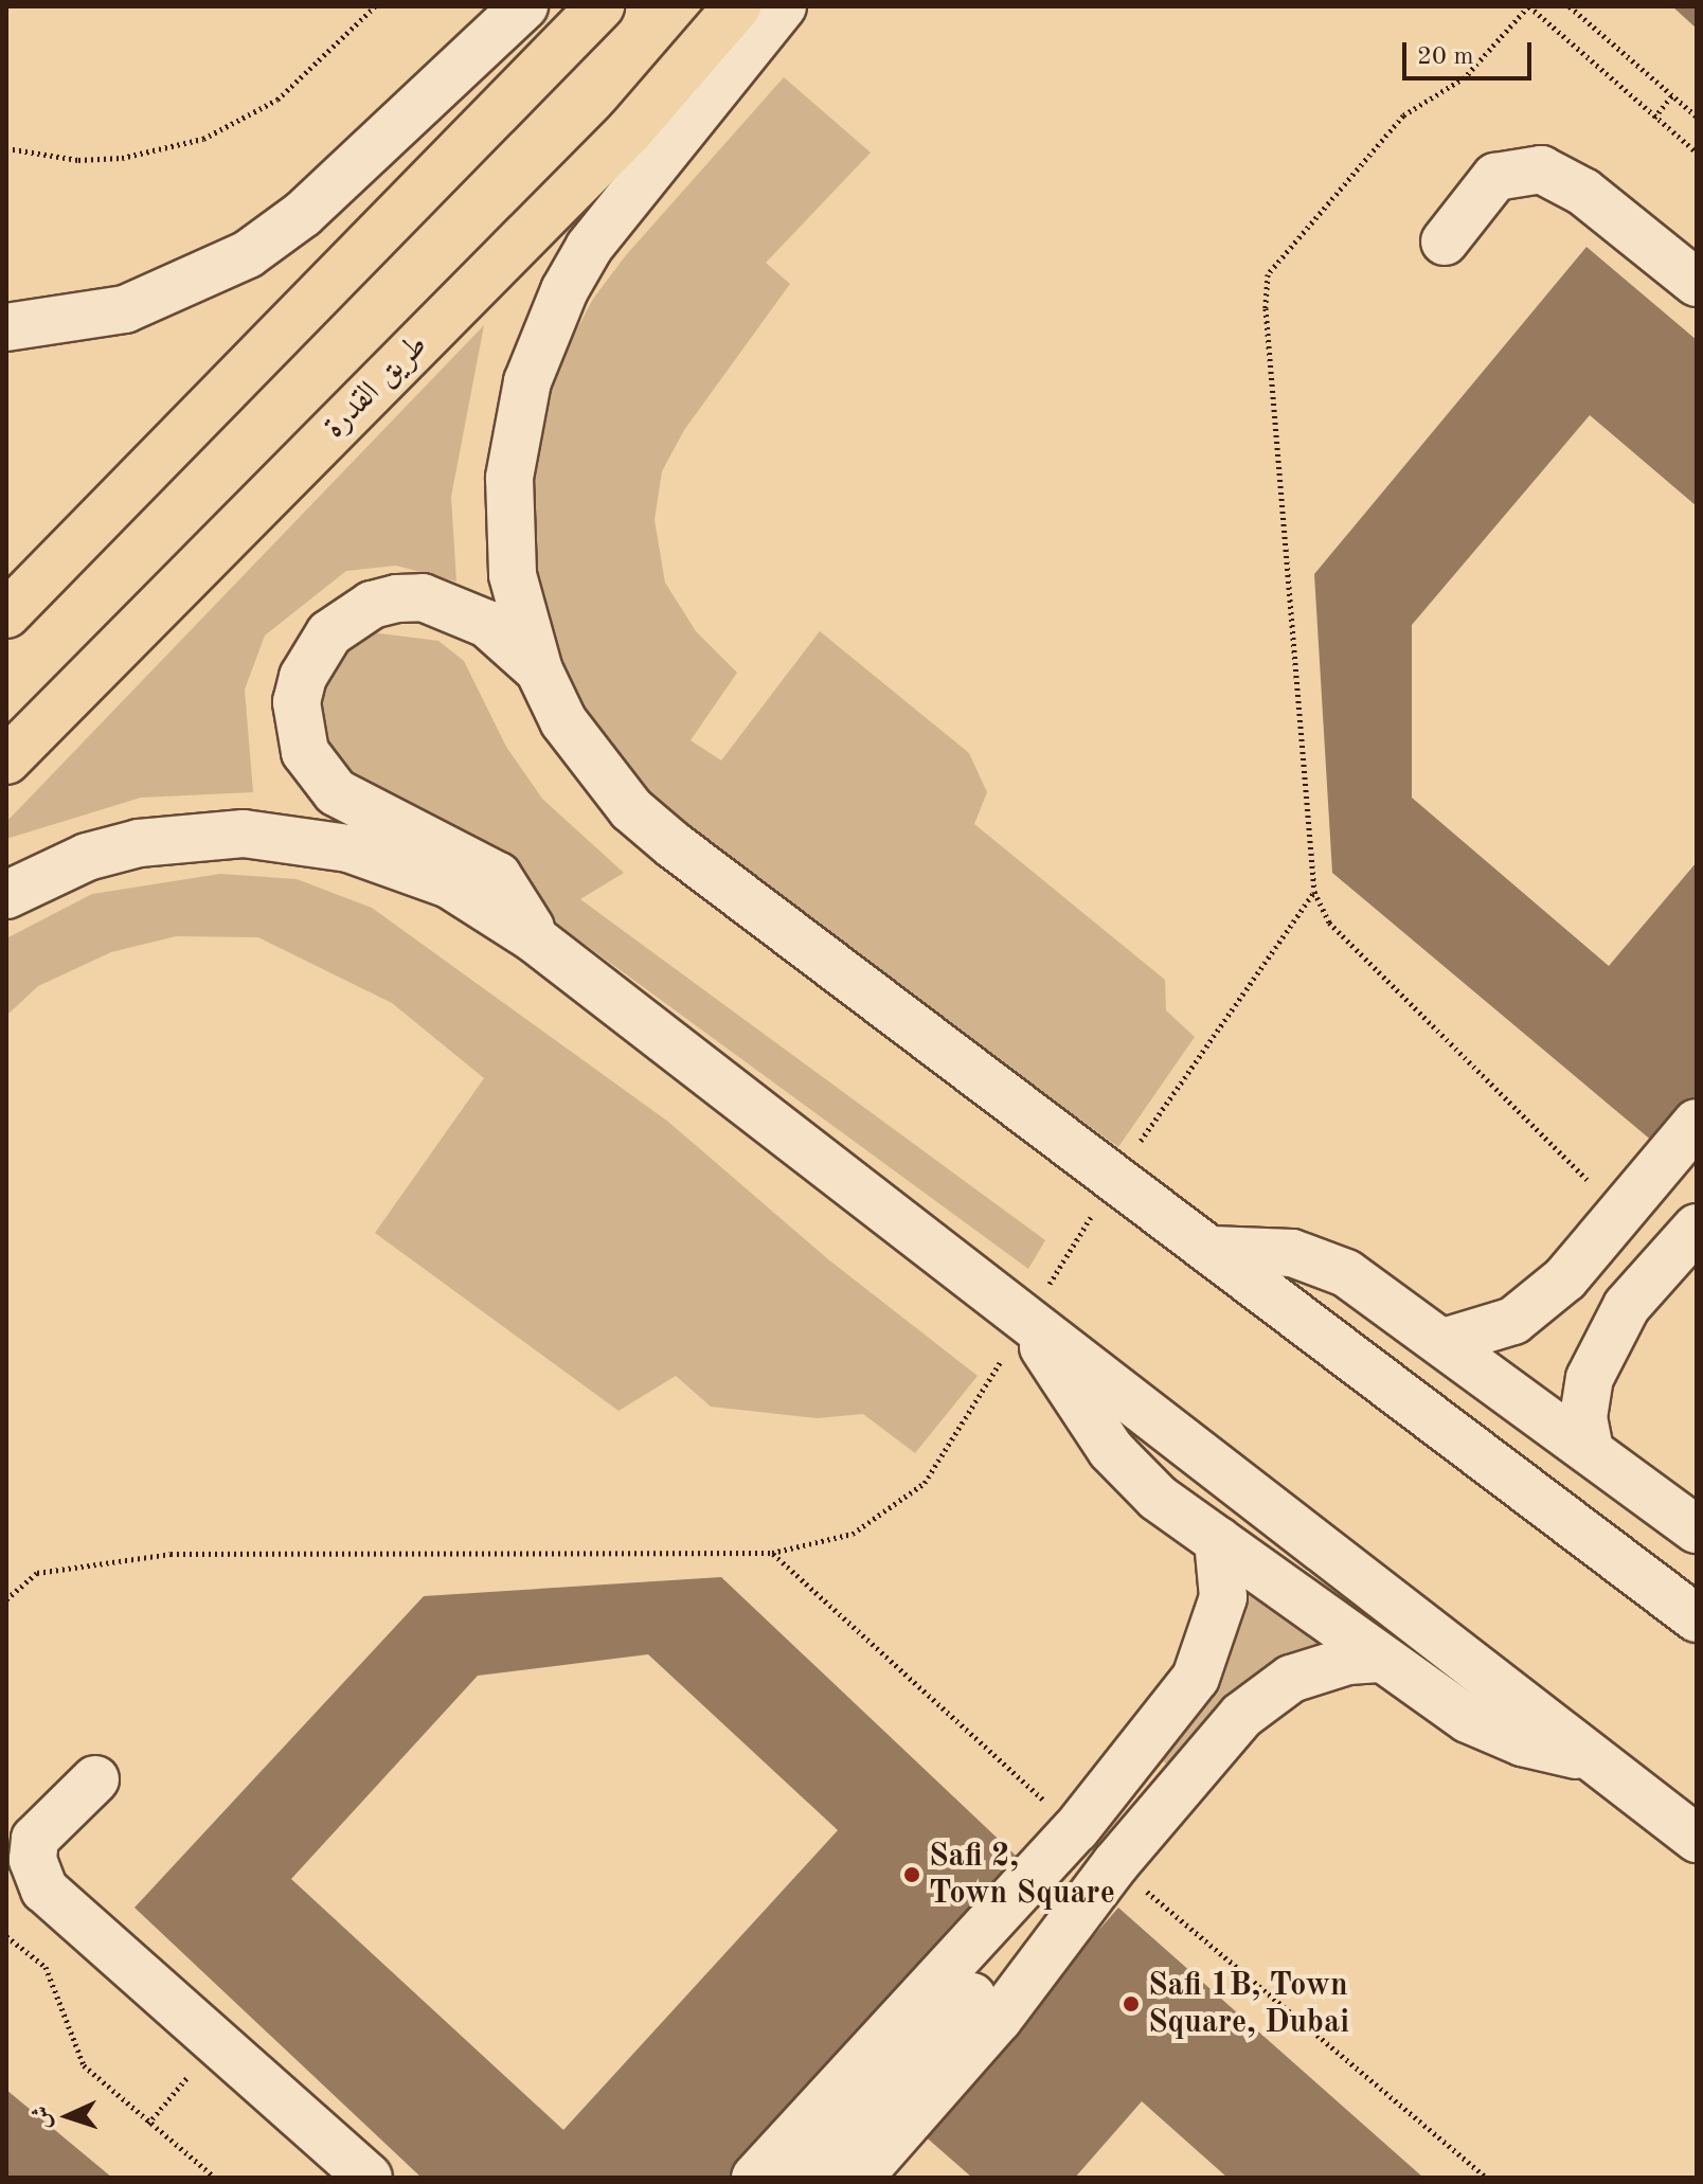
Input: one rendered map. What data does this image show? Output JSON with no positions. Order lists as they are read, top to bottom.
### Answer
{
  "streets": {
    "main road": ["طريق القدرة"]
  },
  "places": ["Safi 2, Town Square", "Safi 1B, Town Square, Dubai"],
  "scale_bar": "20 m",
  "north": "left"
}
